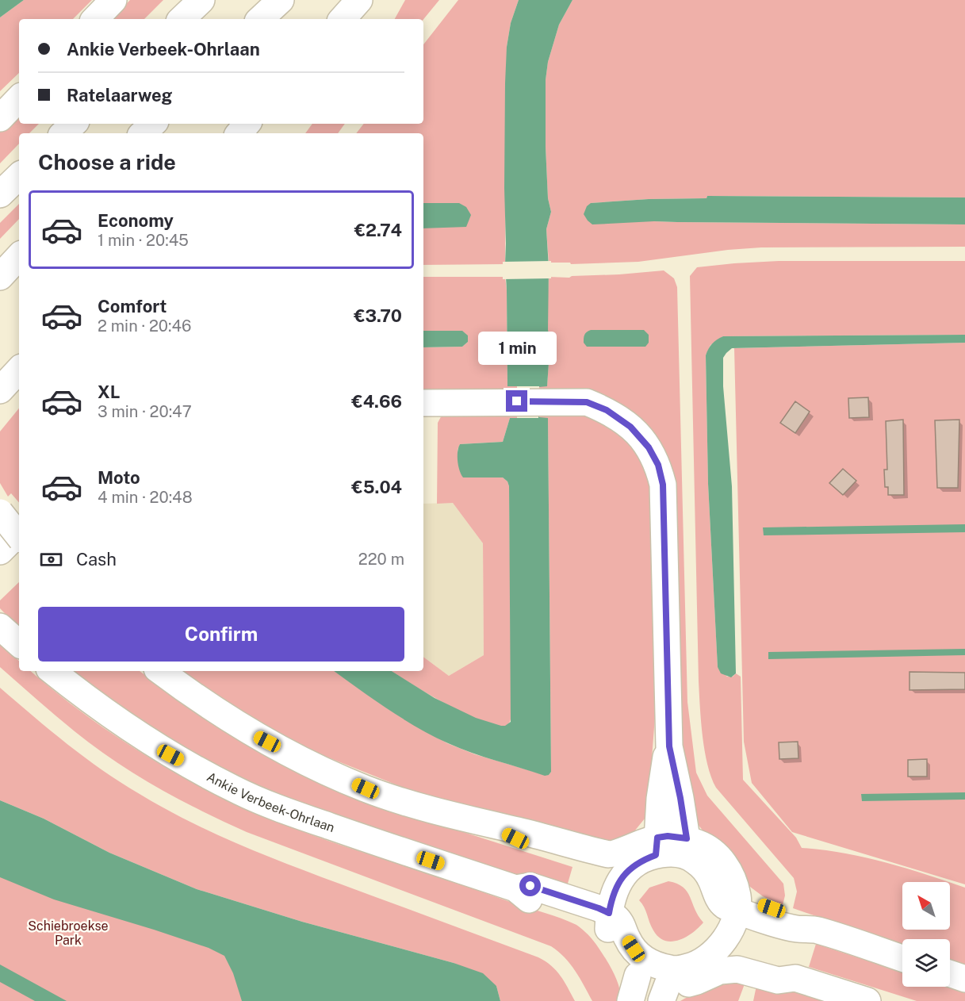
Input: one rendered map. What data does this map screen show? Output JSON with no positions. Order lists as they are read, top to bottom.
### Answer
{
  "streets": {
    "main road": ["Ankie Verbeek-Ohrlaan"]
  },
  "parks": ["Schiebroekse Park"],
  "north": "top left",
  "page": {
    "banner": ["Ankie Verbeek-Ohrlaan", "Ratelaarweg"],
    "heading": "Choose a ride",
    "list": [
      {
        "name": "Economy",
        "note": "1 min · 20:45",
        "value": "€2.74"
      },
      {
        "name": "Comfort",
        "note": "2 min · 20:46",
        "value": "€3.70"
      },
      {
        "name": "XL",
        "note": "3 min · 20:47",
        "value": "€4.66"
      },
      {
        "name": "Moto",
        "note": "4 min · 20:48",
        "value": "€5.04"
      }
    ],
    "bubble": "1 min",
    "pay": ["Cash", "220 m"],
    "buttons": "Confirm"
  }
}
